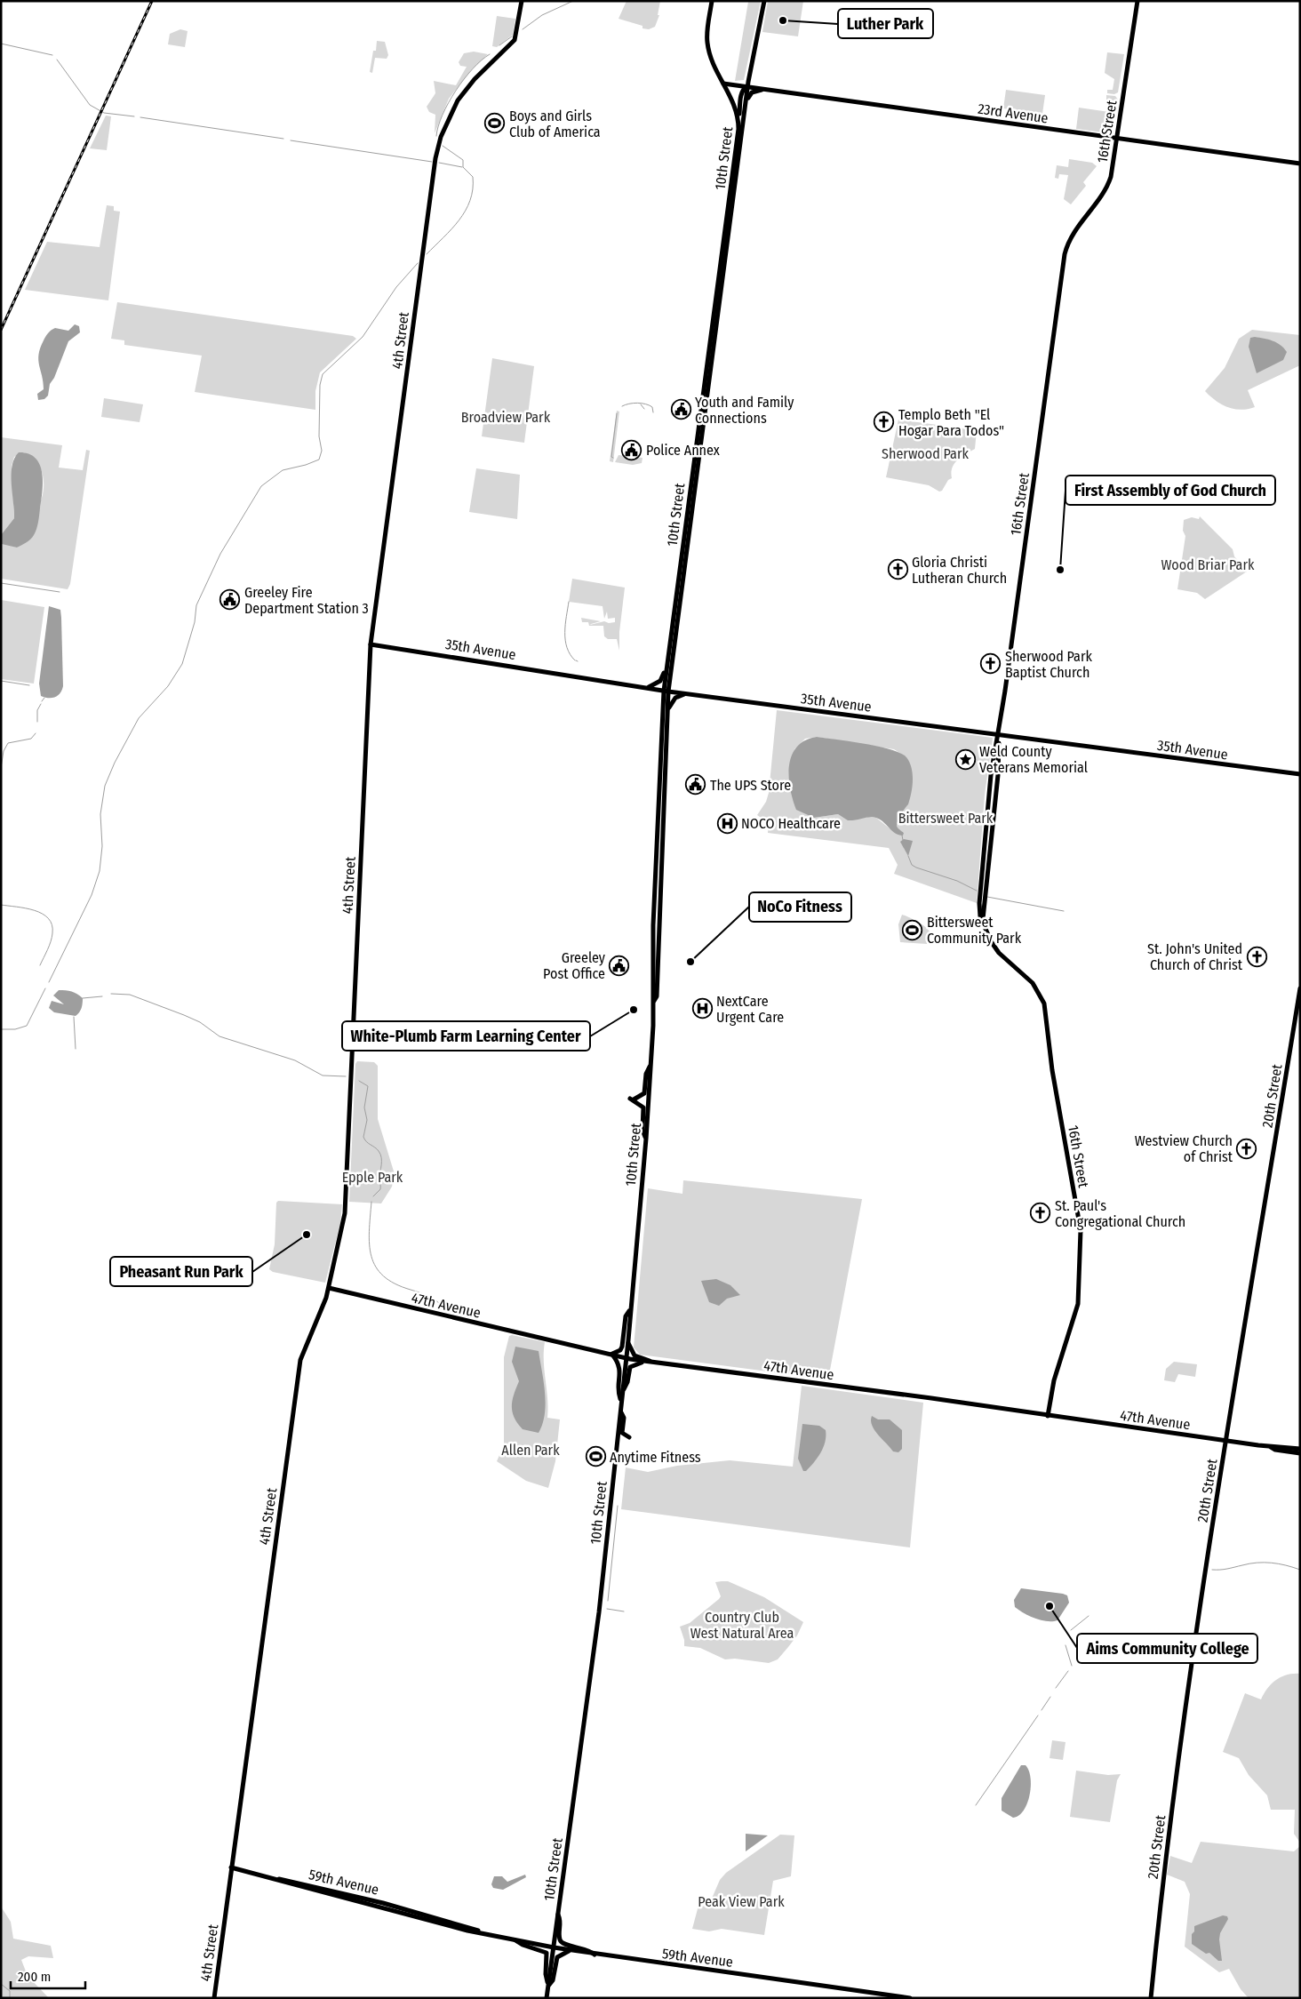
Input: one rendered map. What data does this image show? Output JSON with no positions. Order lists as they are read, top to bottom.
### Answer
{
  "streets": {
    "main road": [
      "23rd Avenue",
      "16th Street",
      "10th Street",
      "4th Street",
      "35th Avenue",
      "20th Street",
      "47th Avenue",
      "59th Avenue"
    ]
  },
  "crossings": [
    ["23rd Avenue", "16th Street"],
    ["23rd Avenue", "10th Street"],
    ["16th Street", "35th Avenue"],
    ["16th Street", "47th Avenue"],
    ["10th Street", "35th Avenue"],
    ["10th Street", "47th Avenue"],
    ["10th Street", "59th Avenue"],
    ["4th Street", "35th Avenue"],
    ["4th Street", "47th Avenue"],
    ["4th Street", "59th Avenue"],
    ["20th Street", "47th Avenue"]
  ],
  "parks": [
    "Broadview Park",
    "Sherwood Park",
    "Wood Briar Park",
    "Bittersweet Park",
    "Epple Park",
    "Allen Park",
    "Country Club West Natural Area",
    "Peak View Park"
  ],
  "places": {
    "other": [
      "Luther Park",
      "First Assembly of God Church",
      "NoCo Fitness",
      "White-Plumb Farm Learning Center",
      "Pheasant Run Park",
      "Aims Community College"
    ],
    "sports": ["Boys and Girls Club of America", "Bittersweet Community Park", "Anytime Fitness"],
    "public building": [
      "Youth and Family Connections",
      "Police Annex",
      "Greeley Fire Department Station 3",
      "The UPS Store",
      "Greeley Post Office"
    ],
    "church": [
      "Templo Beth \"El Hogar Para Todos\"",
      "Gloria Christi Lutheran Church",
      "Sherwood Park Baptist Church",
      "St. John's United Church of Christ",
      "Westview Church of Christ",
      "St. Paul's Congregational Church"
    ],
    "place": ["Weld County Veterans Memorial"],
    "hospital": ["NOCO Healthcare", "NextCare Urgent Care"]
  },
  "scale_bar": "200 m"
}
